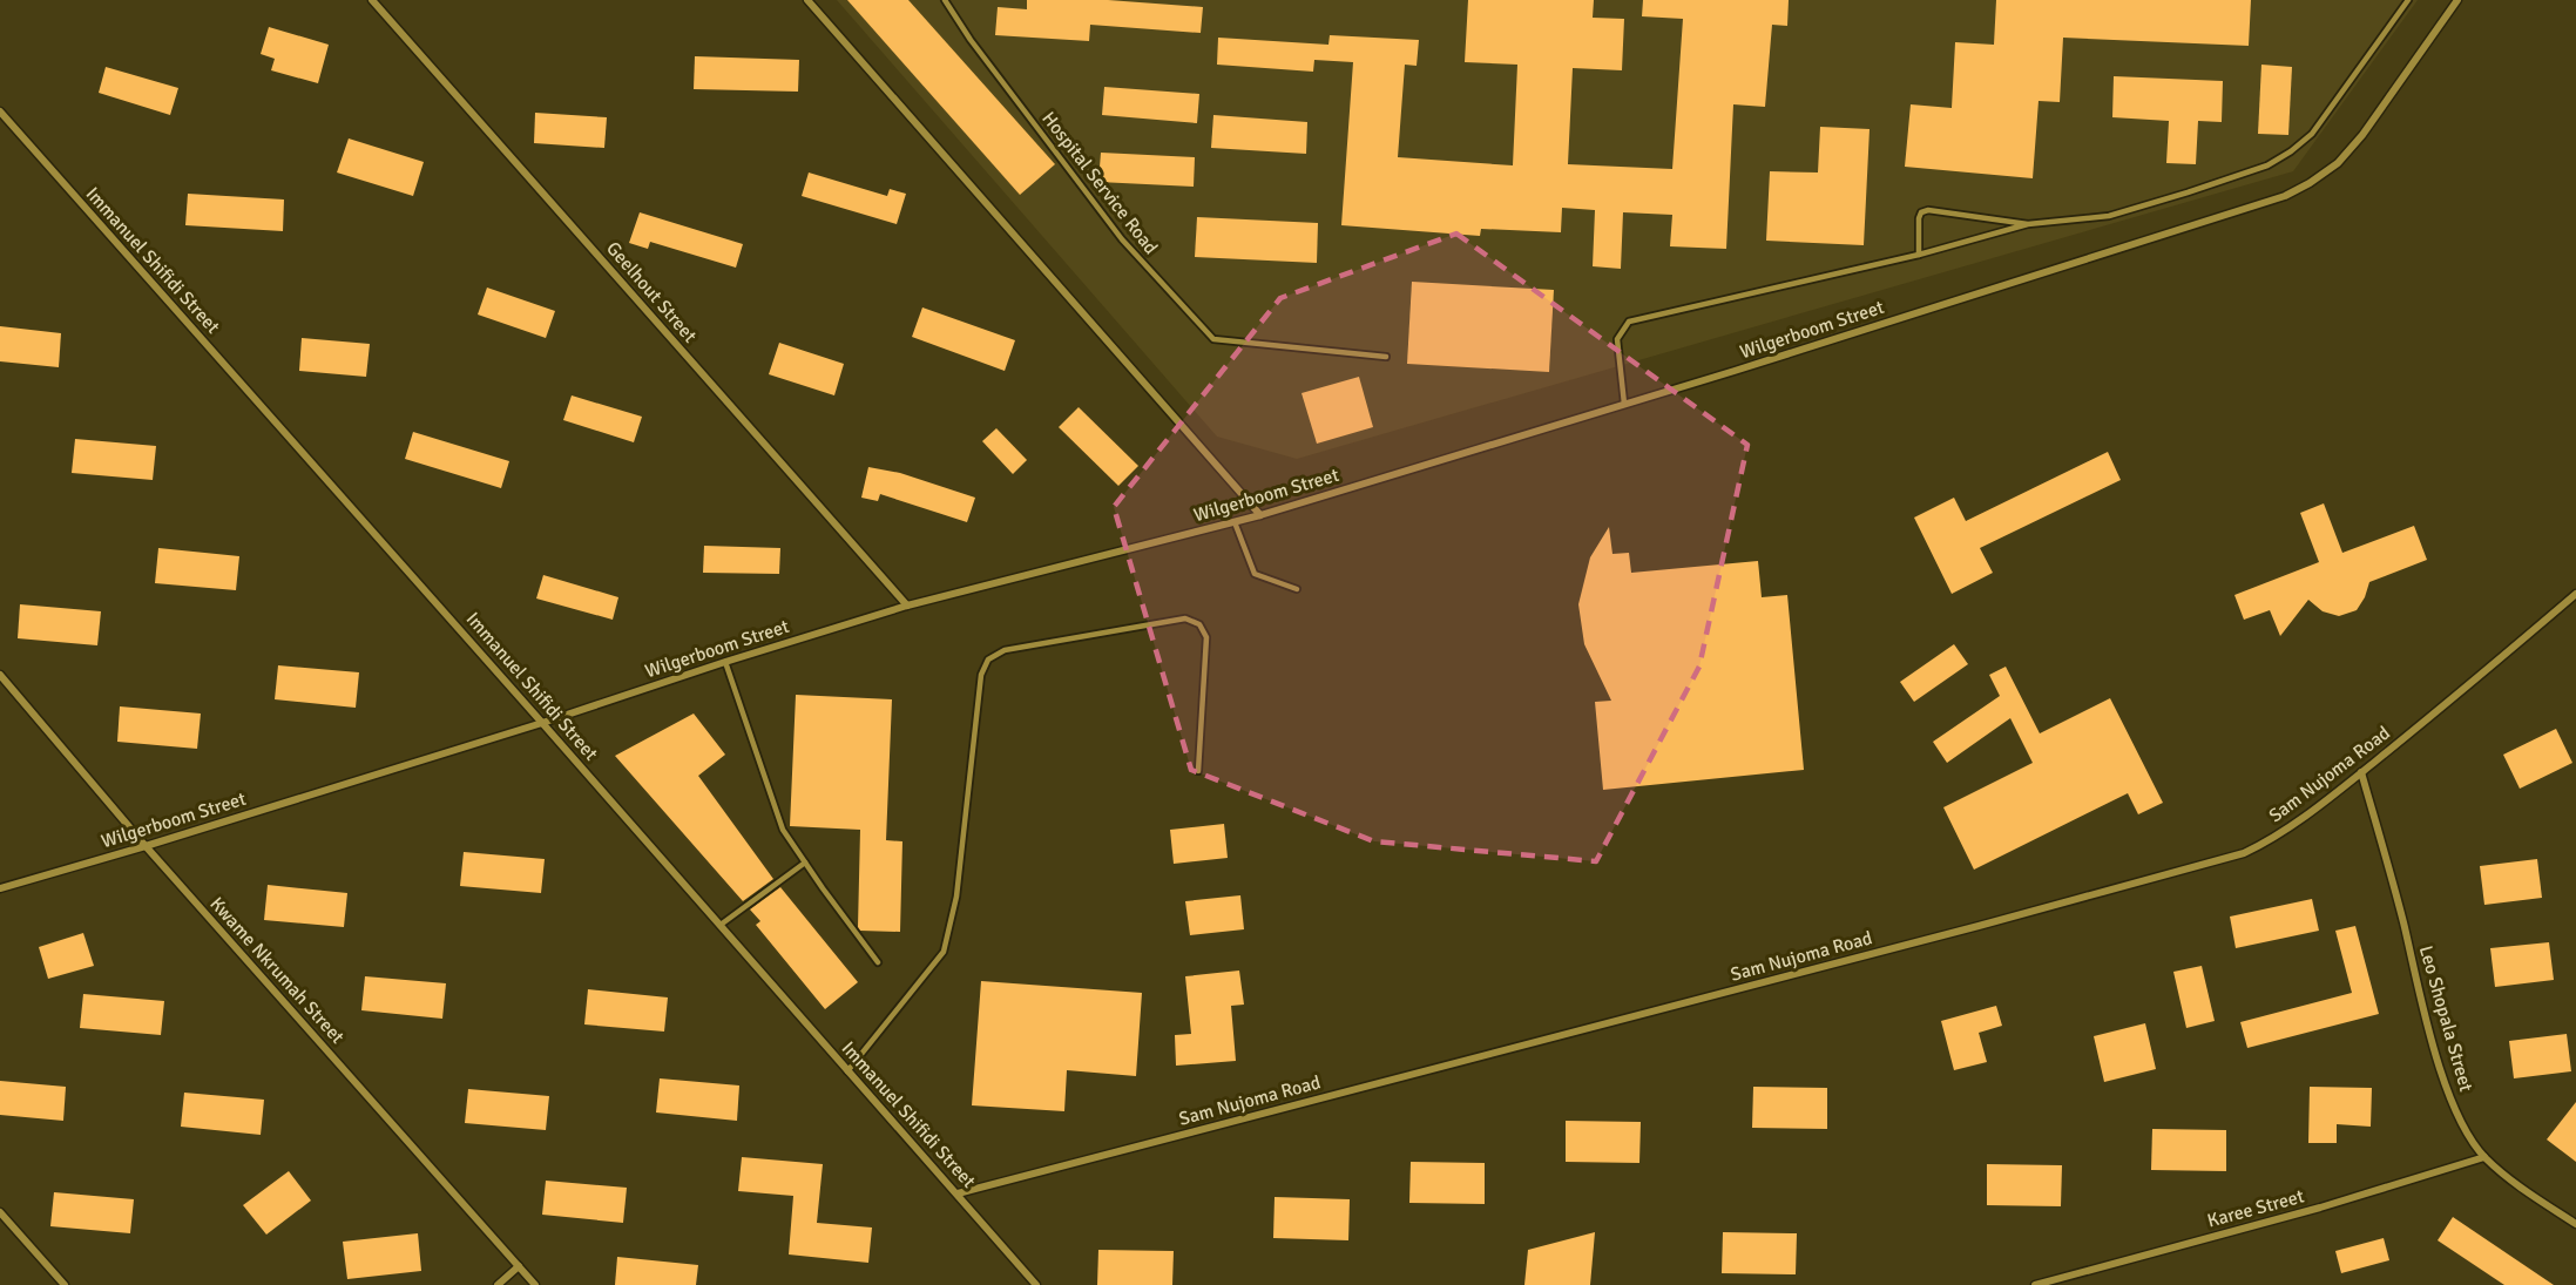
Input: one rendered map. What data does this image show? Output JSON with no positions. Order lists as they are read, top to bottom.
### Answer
{
  "streets": {
    "street": [
      "Immanuel Shifidi Street",
      "Geelhout Street",
      "Wilgerboom Street",
      "Sam Nujoma Road",
      "Kwame Nkrumah Street",
      "Leo Shopala Street",
      "Karee Street"
    ],
    "lane": ["Hospital Service Road"]
  },
  "crossings": [
    ["Immanuel Shifidi Street", "Wilgerboom Street"],
    ["Immanuel Shifidi Street", "Sam Nujoma Road"],
    ["Geelhout Street", "Wilgerboom Street"],
    ["Wilgerboom Street", "Kwame Nkrumah Street"],
    ["Sam Nujoma Road", "Leo Shopala Street"],
    ["Leo Shopala Street", "Karee Street"]
  ]
}
